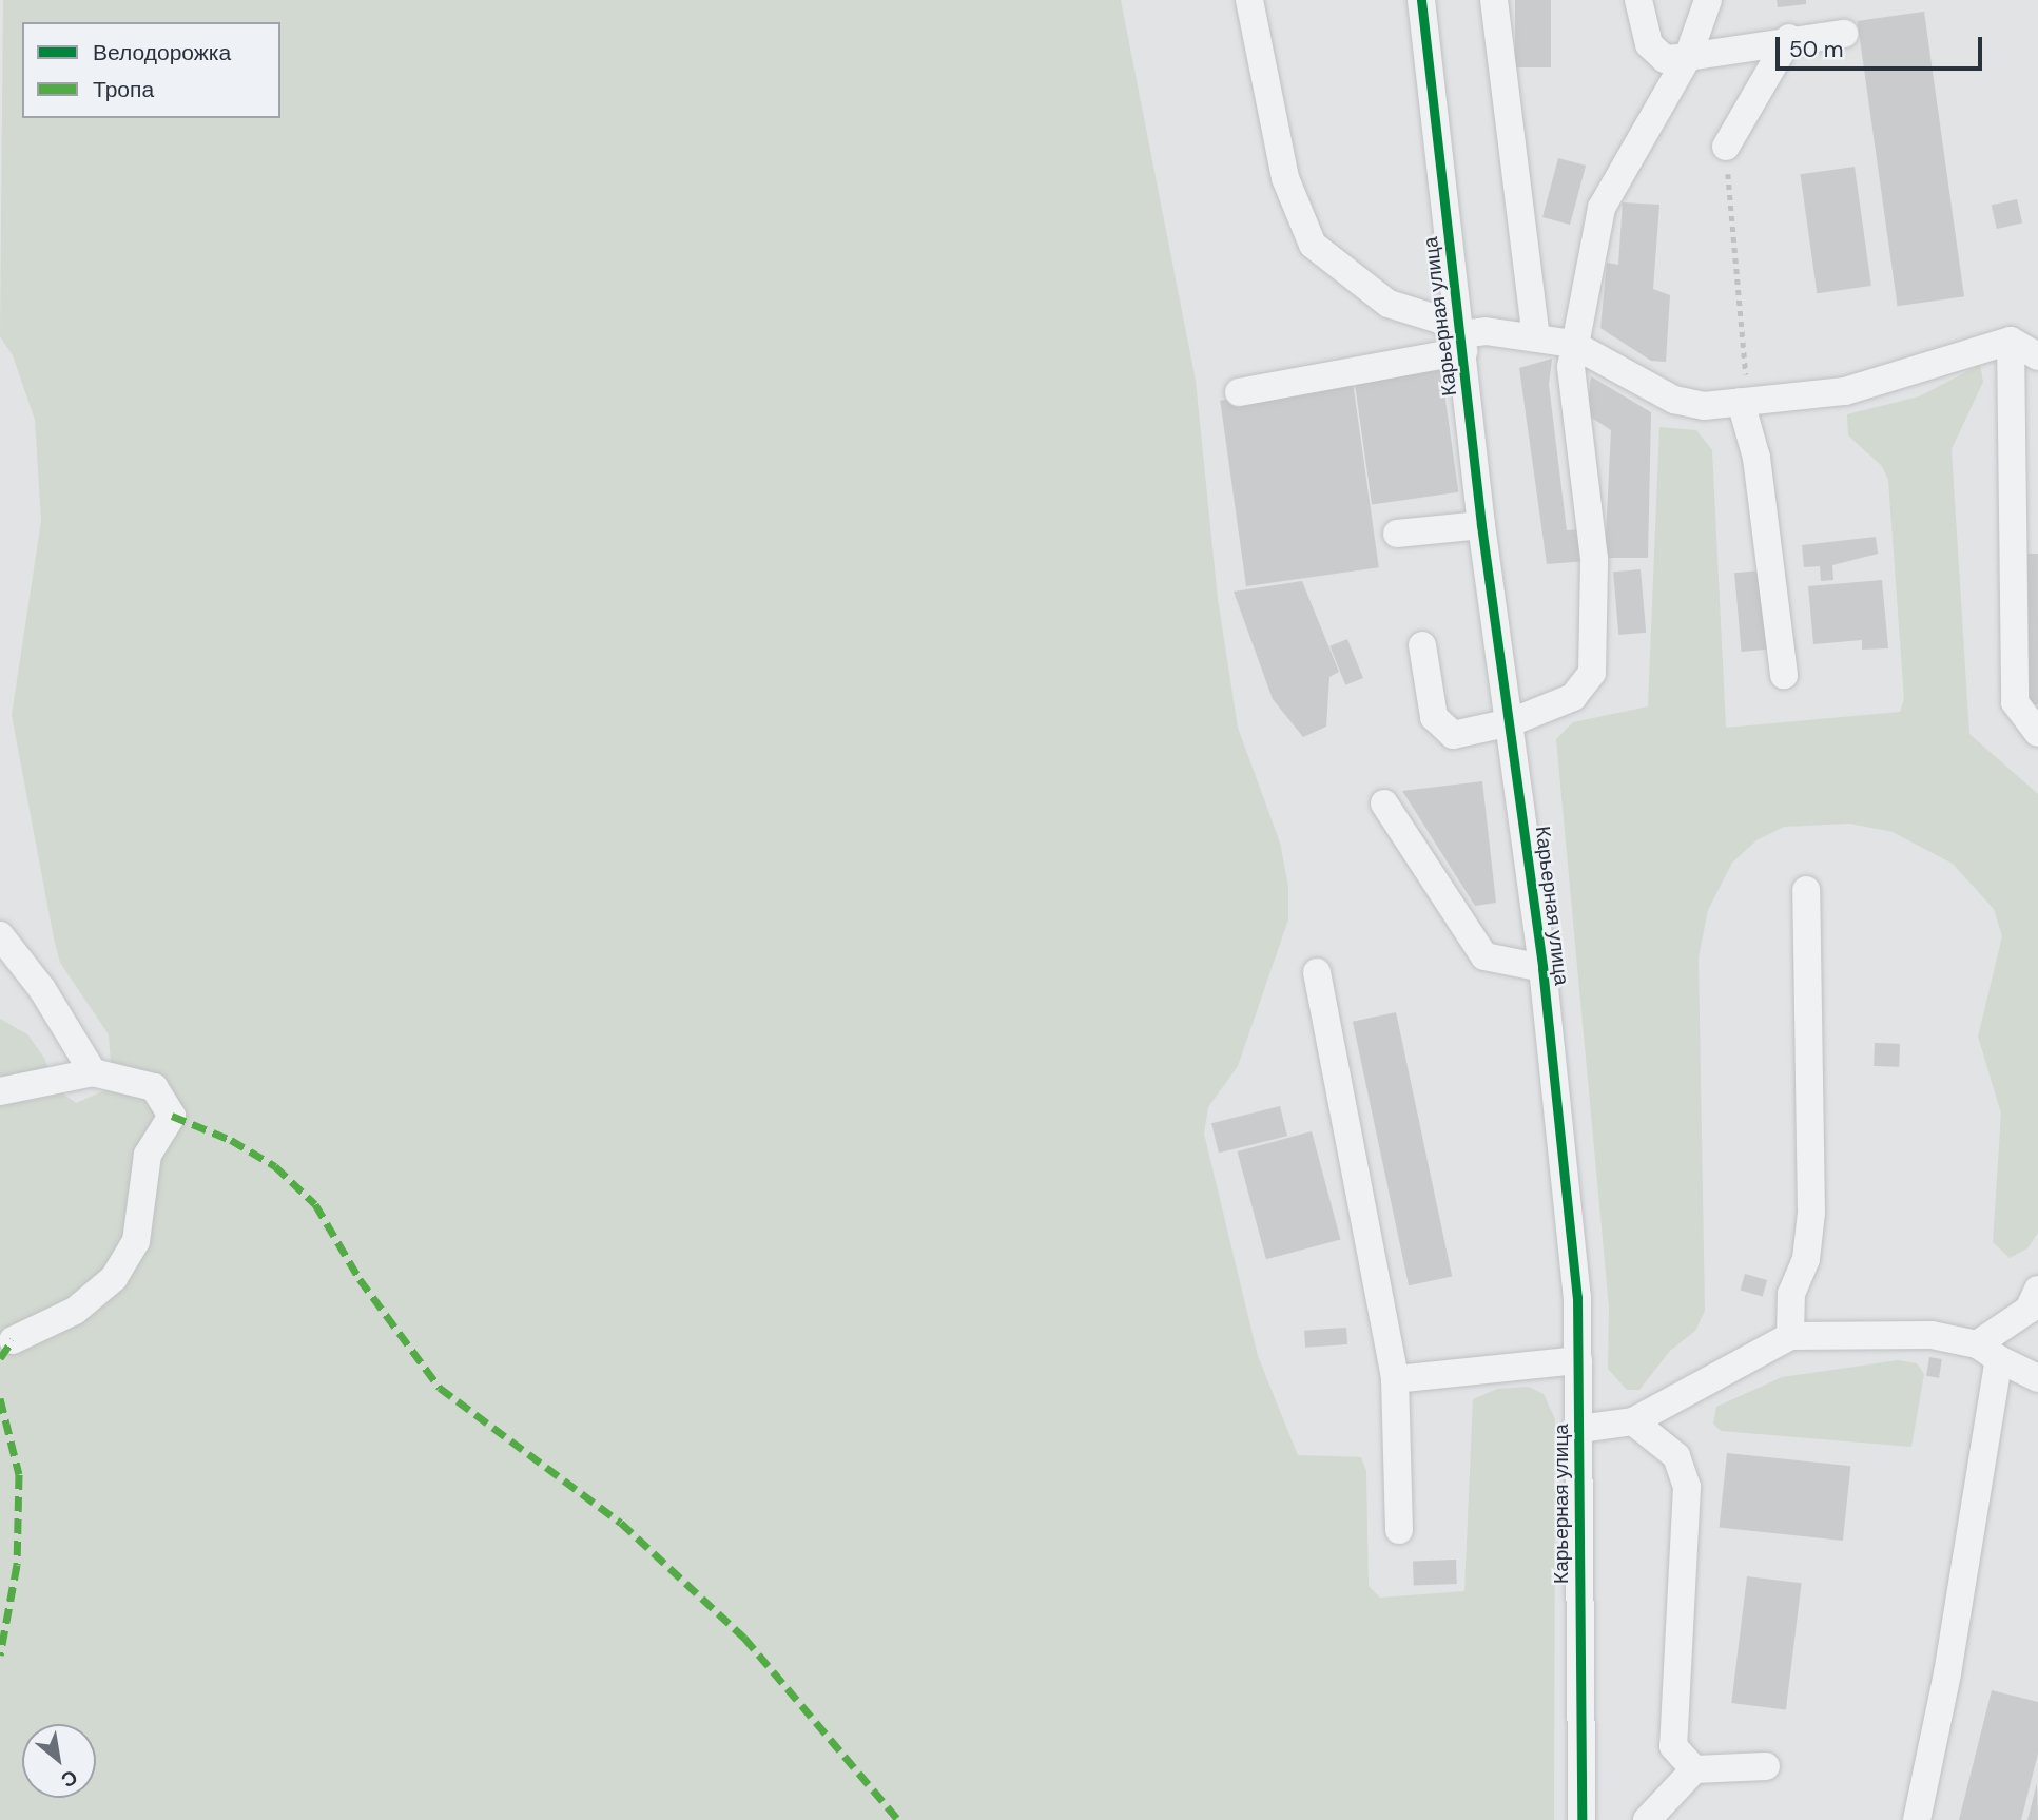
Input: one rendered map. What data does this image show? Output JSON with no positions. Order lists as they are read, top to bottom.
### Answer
{
  "streets": {
    "street": ["Карьерная улица"]
  },
  "legend": ["Велодорожка", "Тропа"],
  "scale_bar": "50 m",
  "north": "bottom right"
}
